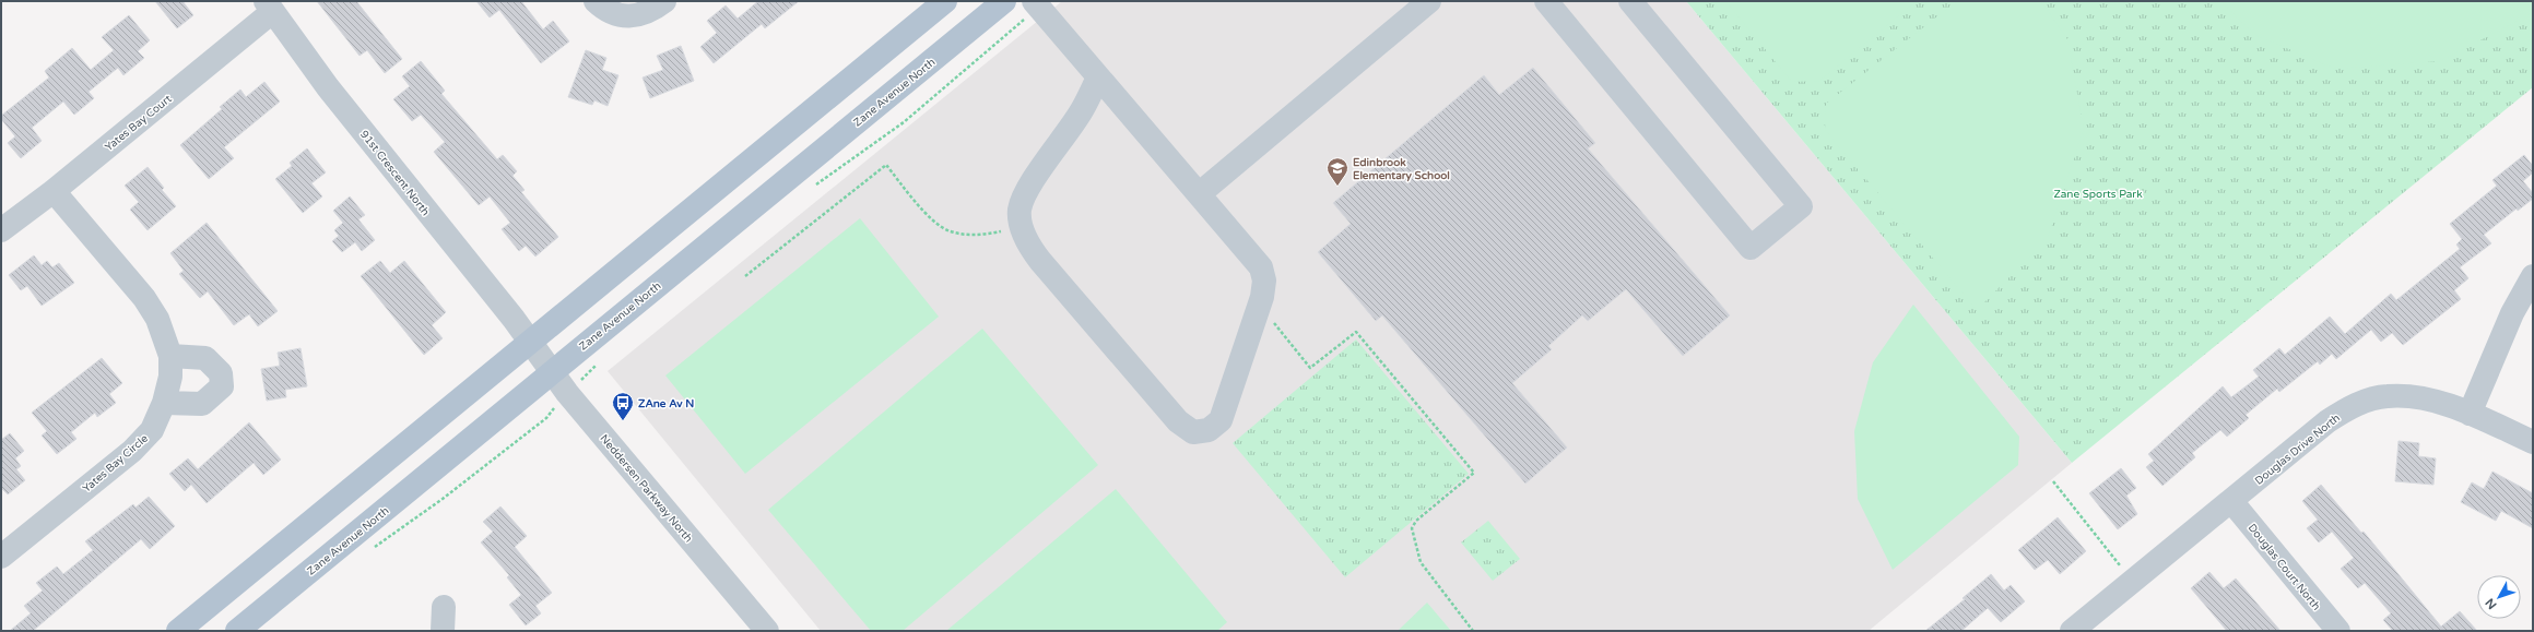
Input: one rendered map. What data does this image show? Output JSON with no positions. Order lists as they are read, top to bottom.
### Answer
{
  "streets": {
    "main road": ["Zane Avenue North"],
    "street": [
      "Yates Bay Court",
      "91st Crescent North",
      "Douglas Drive North",
      "Yates Bay Circle",
      "Neddersen Parkway North",
      "Douglas Court North"
    ]
  },
  "crossings": [
    ["Zane Avenue North", "Neddersen Parkway North"],
    ["Yates Bay Court", "91st Crescent North"],
    ["Yates Bay Court", "Yates Bay Circle"],
    ["91st Crescent North", "Neddersen Parkway North"],
    ["Douglas Drive North", "Douglas Court North"]
  ],
  "parks": ["Zane Sports Park"],
  "places": {
    "school or university": ["Edinbrook Elementary School"],
    "bus stop": ["ZAne Av N"]
  },
  "north": "bottom left"
}
